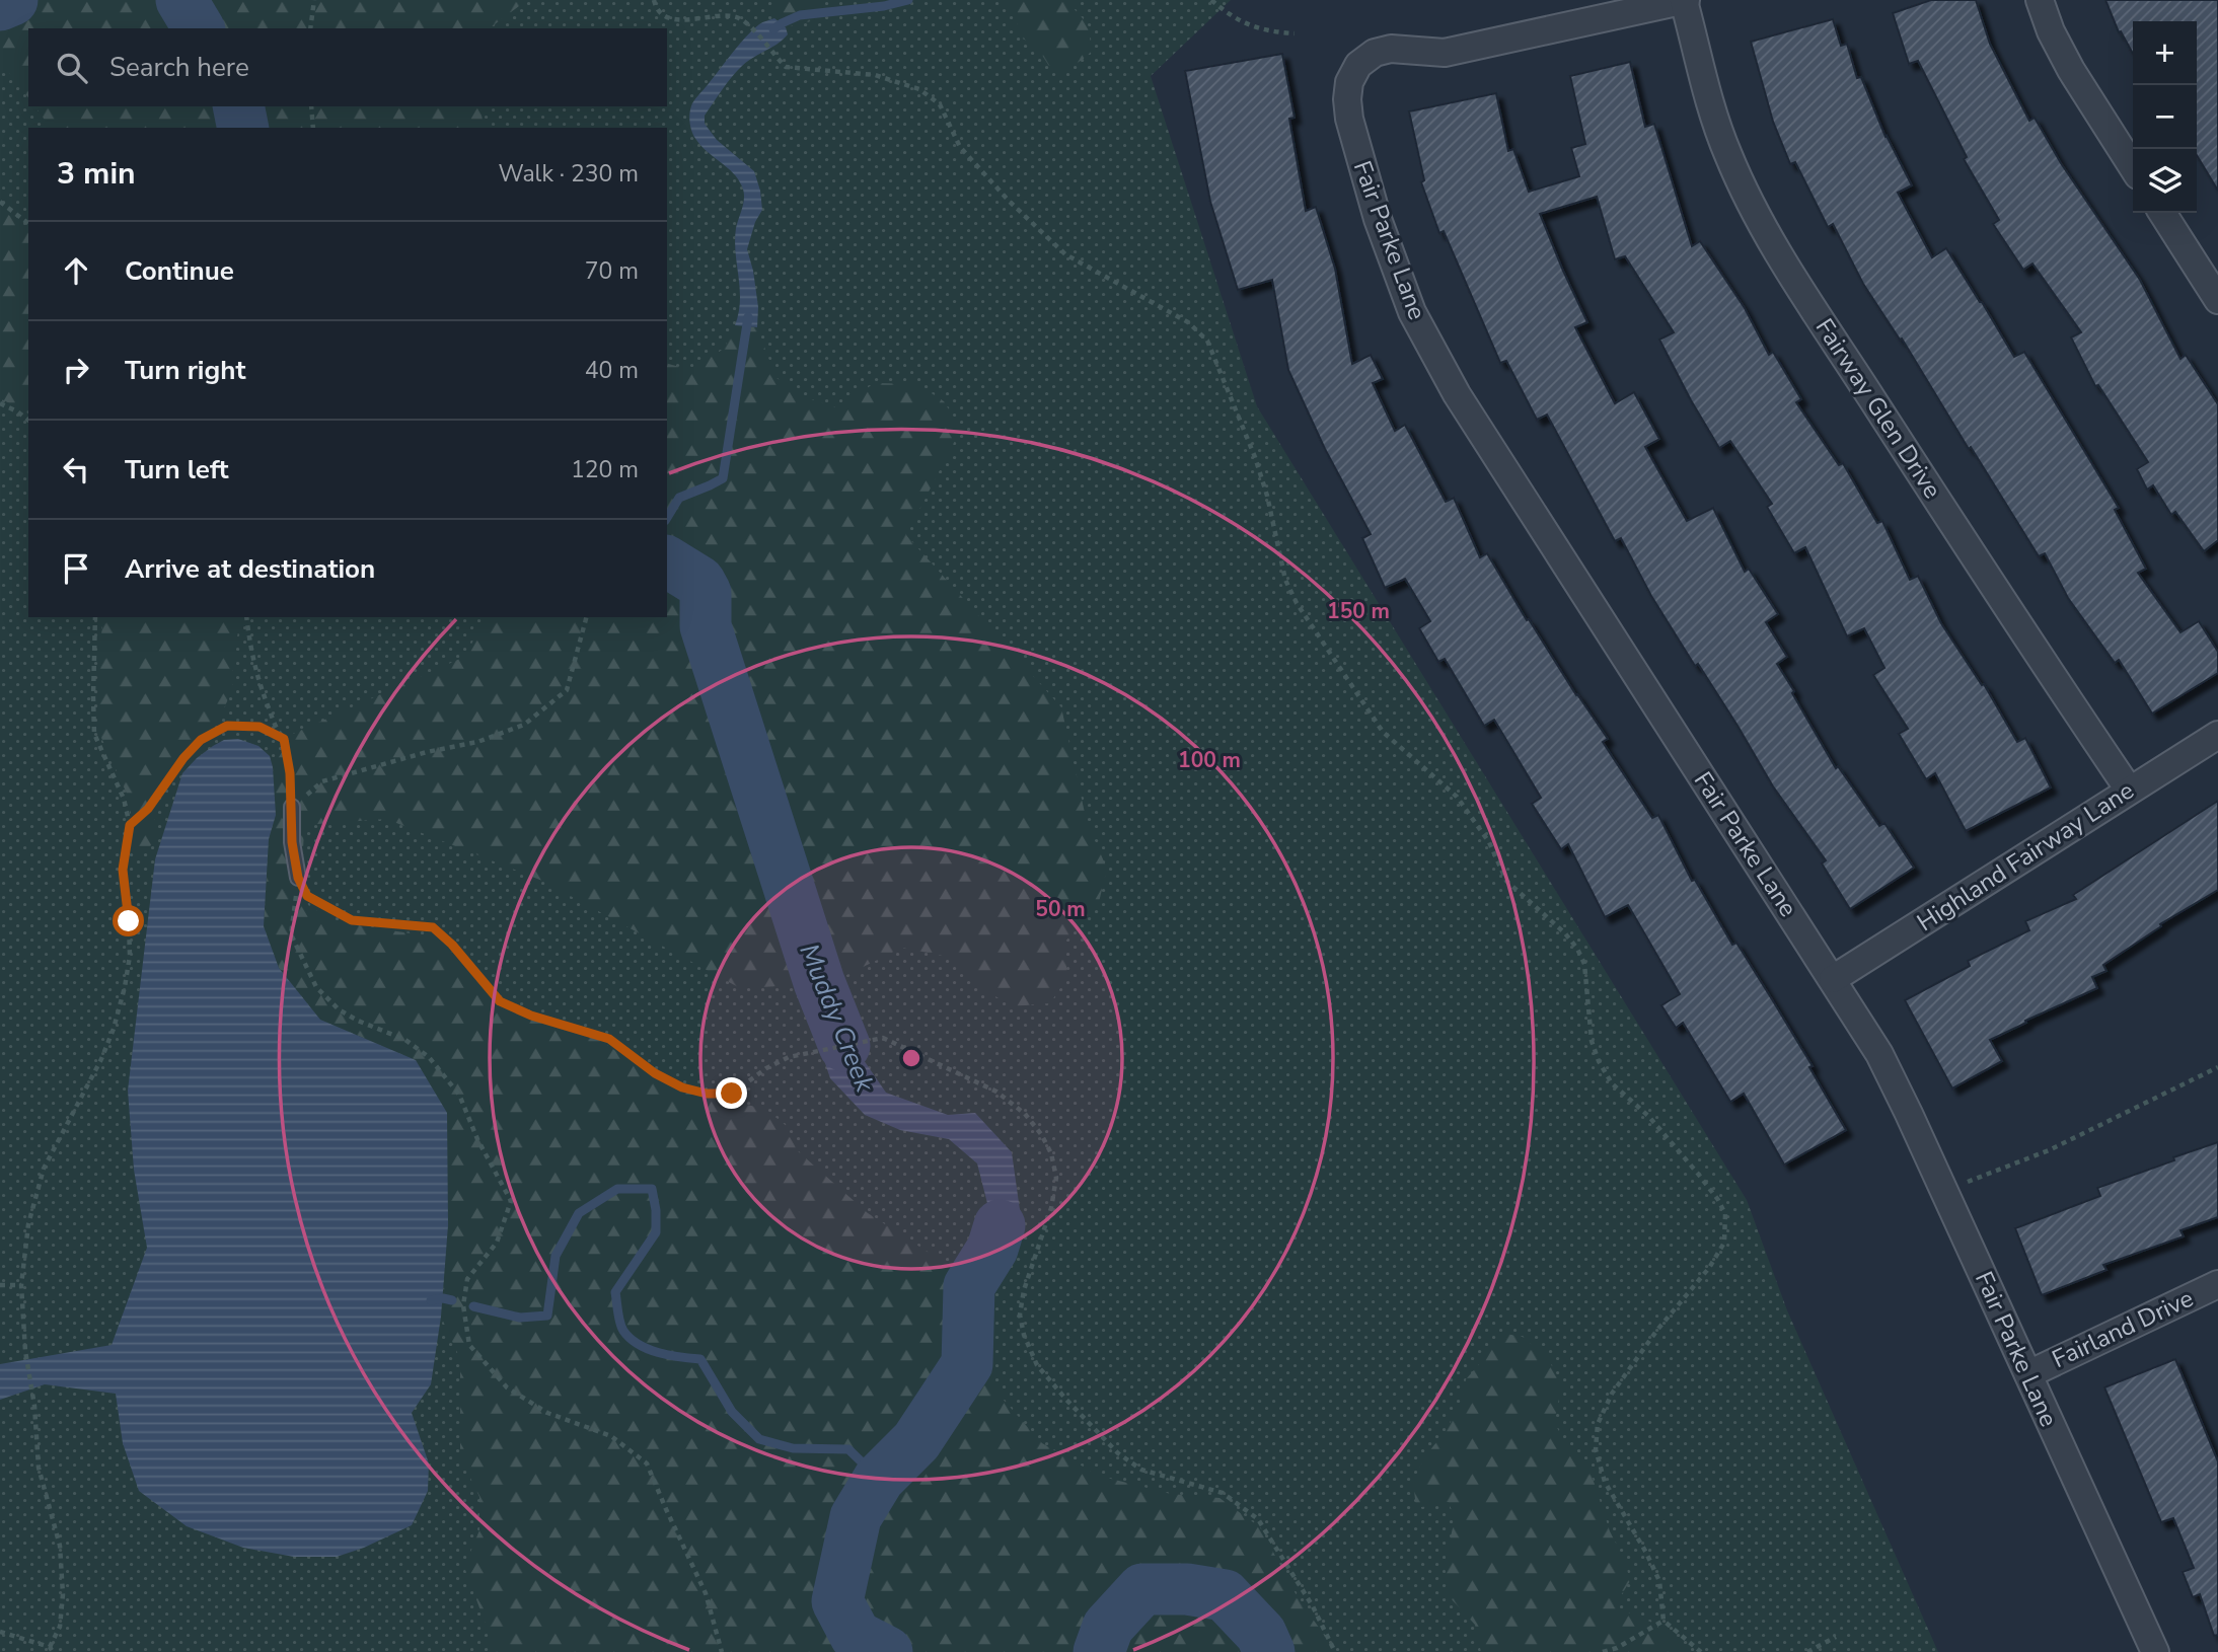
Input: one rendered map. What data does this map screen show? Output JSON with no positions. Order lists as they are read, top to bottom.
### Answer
{
  "streets": {
    "street": [
      "Fair Parke Lane",
      "Fairway Glen Drive",
      "Highland Fairway Lane",
      "Fairland Drive"
    ]
  },
  "crossings": [
    ["Fair Parke Lane", "Fairway Glen Drive"],
    ["Fair Parke Lane", "Highland Fairway Lane"],
    ["Fair Parke Lane", "Fairland Drive"],
    ["Fairway Glen Drive", "Highland Fairway Lane"]
  ],
  "water": ["Muddy Creek"],
  "page": {
    "map_buttons": ["+", "−"],
    "search": "Search here",
    "heading": ["3 min", "Walk · 230 m"],
    "list": [
      ["Continue", "70 m"],
      ["Turn right", "40 m"],
      ["Turn left", "120 m"],
      "Arrive at destination"
    ]
  },
  "rings": ["150 m", "100 m", "50 m"]
}
